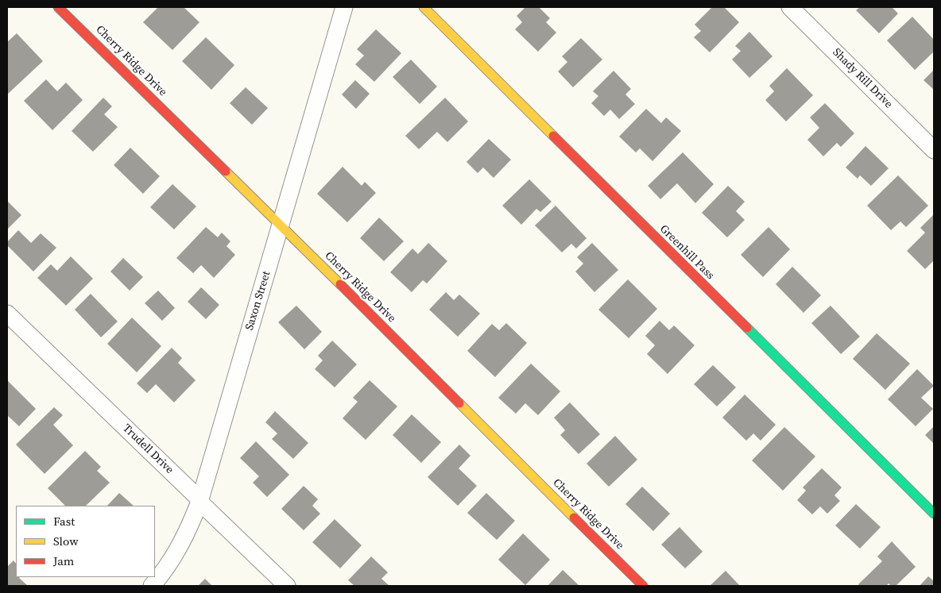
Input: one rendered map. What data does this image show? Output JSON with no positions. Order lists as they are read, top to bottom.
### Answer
{
  "streets": {
    "street": [
      "Cherry Ridge Drive",
      "Shady Rill Drive",
      "Greenhill Pass",
      "Saxon Street",
      "Trudell Drive"
    ]
  },
  "crossings": [
    ["Cherry Ridge Drive", "Saxon Street"],
    ["Saxon Street", "Trudell Drive"]
  ],
  "legend": ["Fast", "Slow", "Jam"]
}
